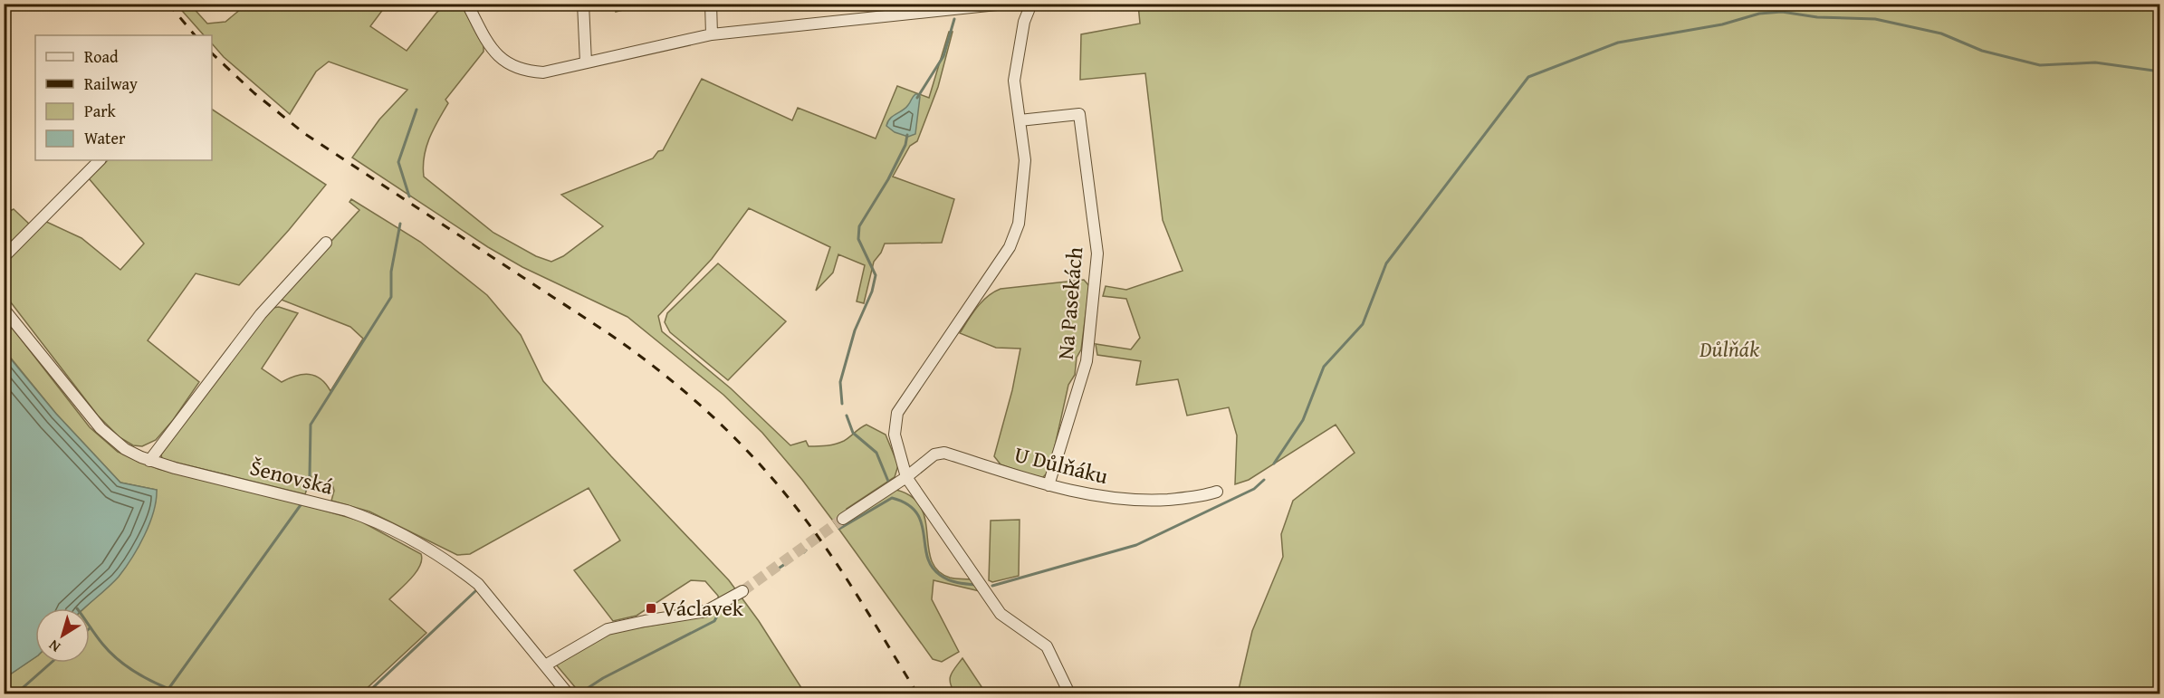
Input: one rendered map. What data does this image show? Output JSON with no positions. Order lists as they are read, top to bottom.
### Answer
{
  "streets": {
    "street": ["Na Pasekách", "U Důlňáku", "Šenovská"]
  },
  "crossings": [
    ["Na Pasekách", "U Důlňáku"]
  ],
  "parks": ["Důlňák"],
  "places": {
    "transit": ["Václavek"]
  },
  "legend": [
    "Road",
    "Railway",
    "Park",
    "Water"
  ],
  "north": "bottom left"
}
